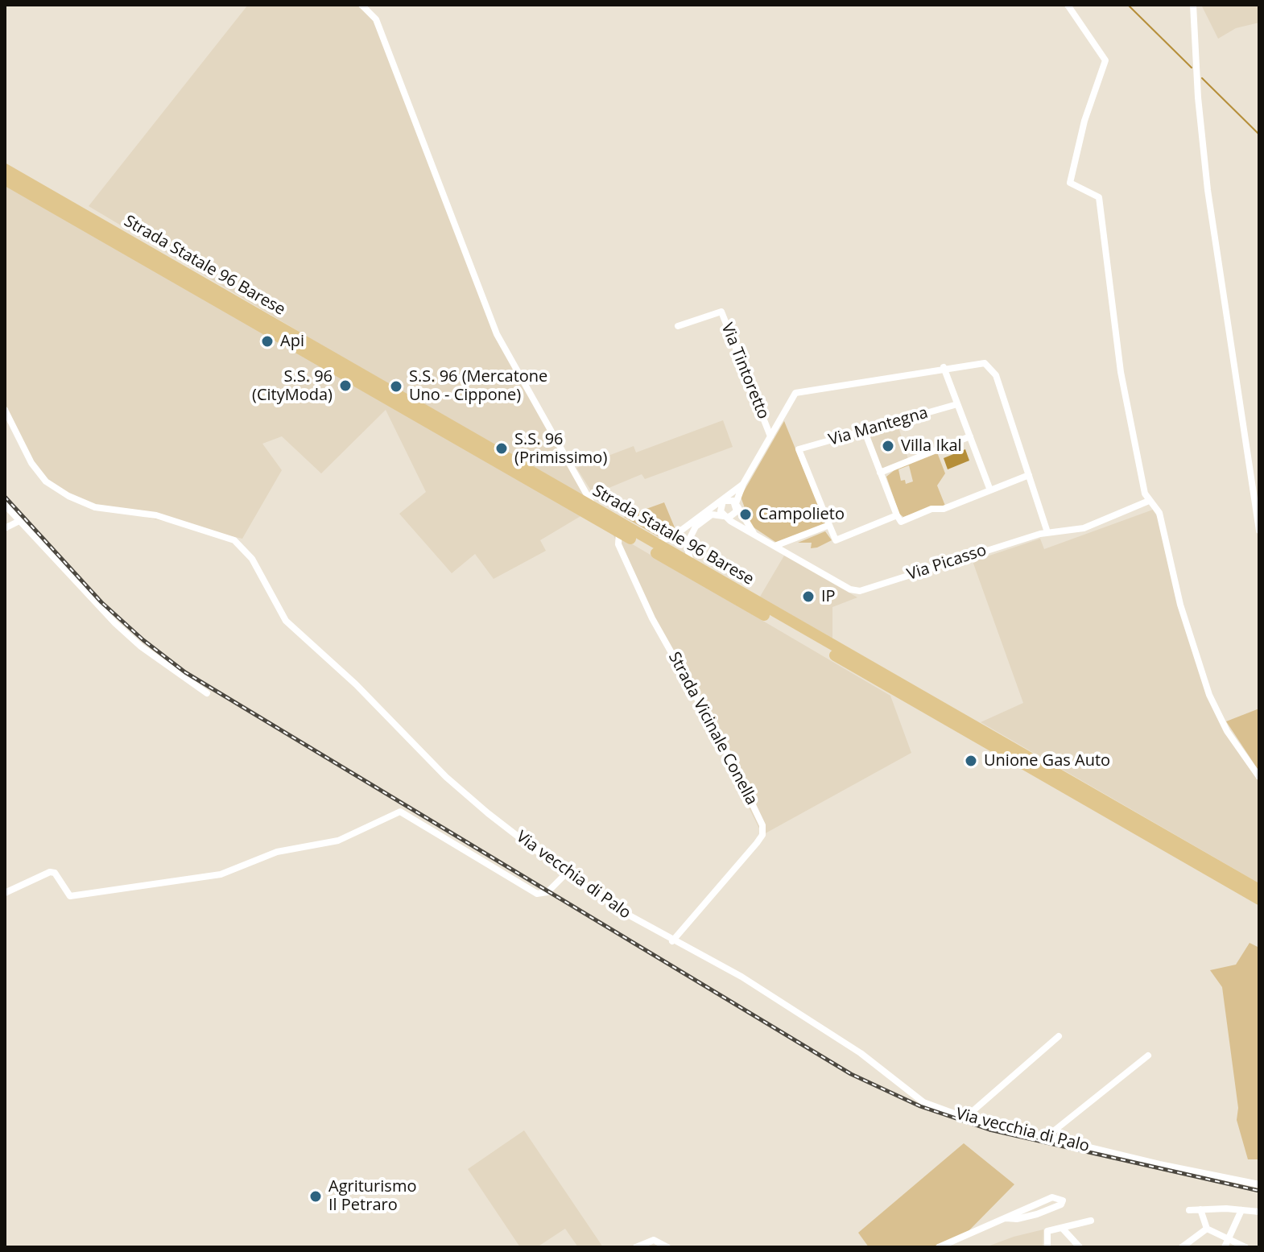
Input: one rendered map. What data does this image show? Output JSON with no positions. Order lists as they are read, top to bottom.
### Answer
{
  "streets": {
    "main road": ["Strada Statale 96 Barese"],
    "street": [
      "Via Tintoretto",
      "Via Mantegna",
      "Via Picasso",
      "Strada Vicinale Conella",
      "Via vecchia di Palo"
    ]
  },
  "crossings": [
    ["Strada Statale 96 Barese", "Strada Vicinale Conella"],
    ["Strada Vicinale Conella", "Via vecchia di Palo"]
  ],
  "places": [
    "Api",
    "S.S. 96 (CityModa)",
    "S.S. 96 (Mercatone Uno - Cippone)",
    "Villa Ikal",
    "S.S. 96 (Primissimo)",
    "Campolieto",
    "IP",
    "Unione Gas Auto",
    "Agriturismo Il Petraro"
  ]
}
